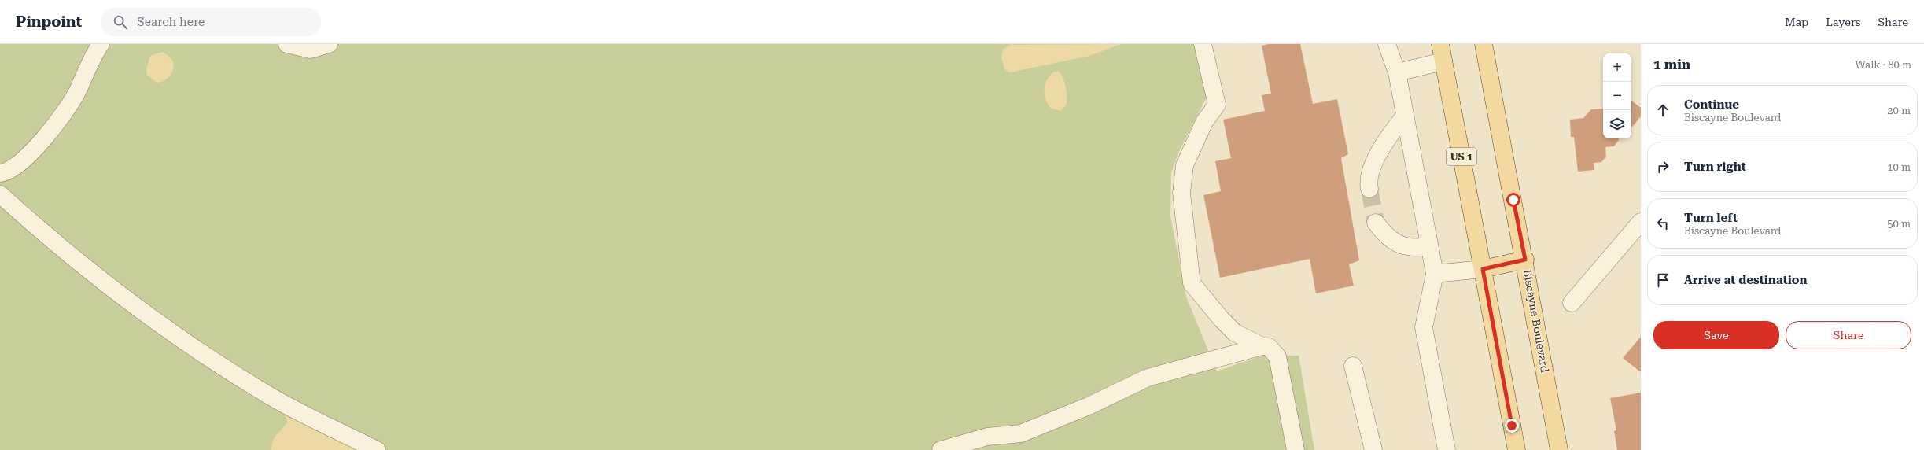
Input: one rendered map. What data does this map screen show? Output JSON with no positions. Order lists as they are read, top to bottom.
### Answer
{
  "streets": {
    "main road": ["US 1", "Biscayne Boulevard"]
  },
  "page": {
    "header": "Pinpoint",
    "search": "Search here",
    "nav": ["Map", "Layers", "Share"],
    "heading": ["1 min", "Walk · 80 m"],
    "map_buttons": ["+", "−"],
    "list": [
      ["Continue", "Biscayne Boulevard", "20 m"],
      ["Turn right", "10 m"],
      ["Turn left", "Biscayne Boulevard", "50 m"],
      "Arrive at destination"
    ],
    "buttons": ["Save", "Share"]
  }
}
